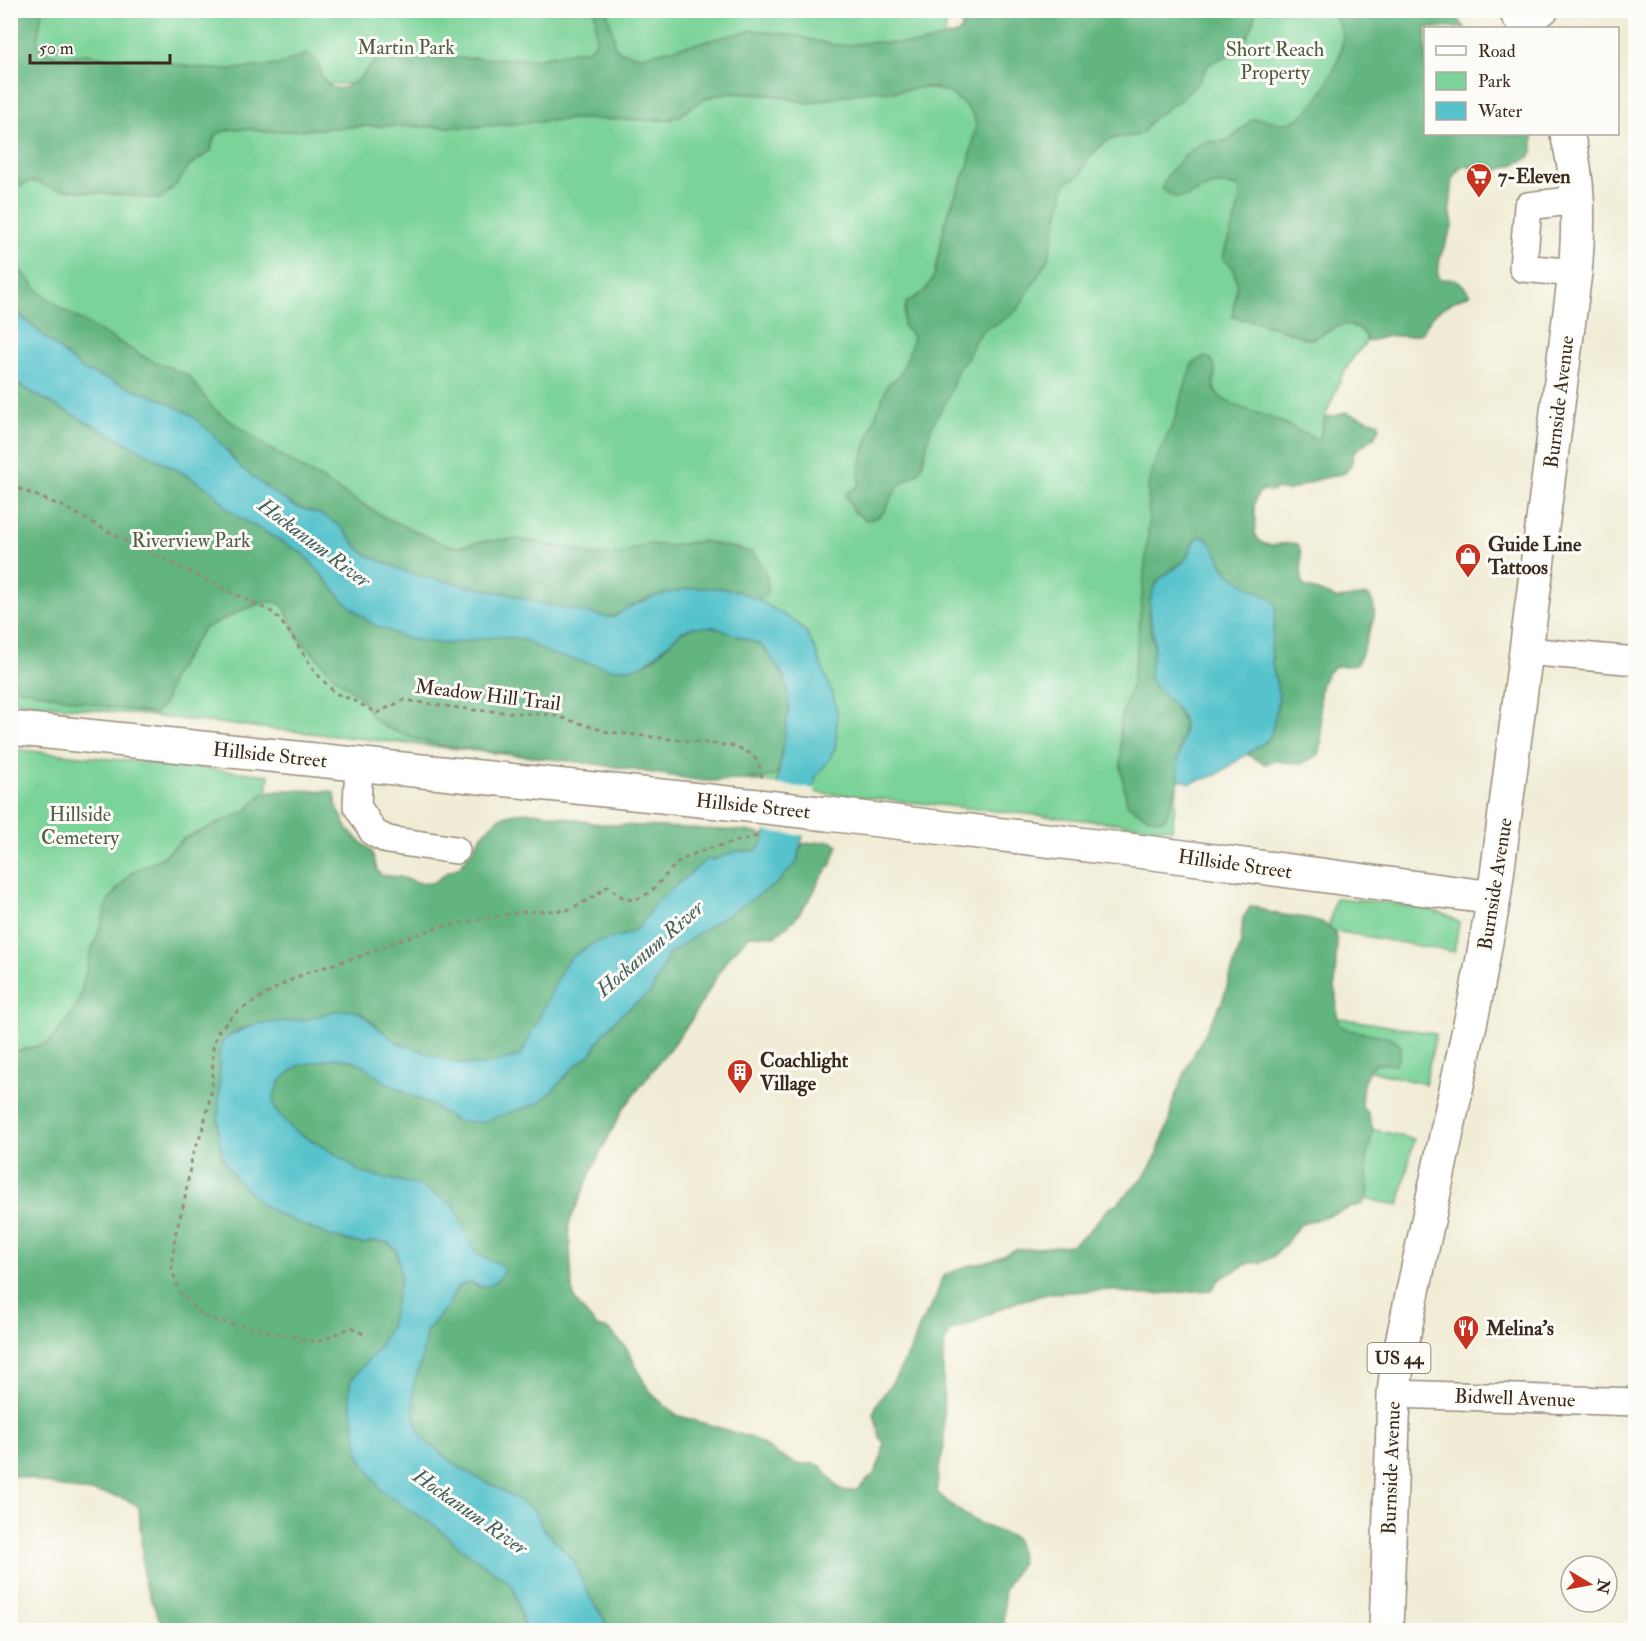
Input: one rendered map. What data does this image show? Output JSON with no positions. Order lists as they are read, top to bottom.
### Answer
{
  "streets": {
    "main road": ["Burnside Avenue", "Hillside Street", "US 44"],
    "street": ["Bidwell Avenue"],
    "path": ["Meadow Hill Trail"]
  },
  "crossings": [
    ["Burnside Avenue", "Hillside Street"],
    ["Burnside Avenue", "Bidwell Avenue"],
    ["Meadow Hill Trail", "Hillside Street"]
  ],
  "water": ["Hockanum River"],
  "parks": [
    "Martin Park",
    "Short Reach Property",
    "Riverview Park",
    "Hillside Cemetery"
  ],
  "places": {
    "supermarket": ["7-Eleven"],
    "shop": ["Guide Line Tattoos"],
    "building": ["Coachlight Village"],
    "restaurant": ["Melina's"]
  },
  "legend": ["Road", "Park", "Water"],
  "scale_bar": "50 m",
  "north": "right"
}
